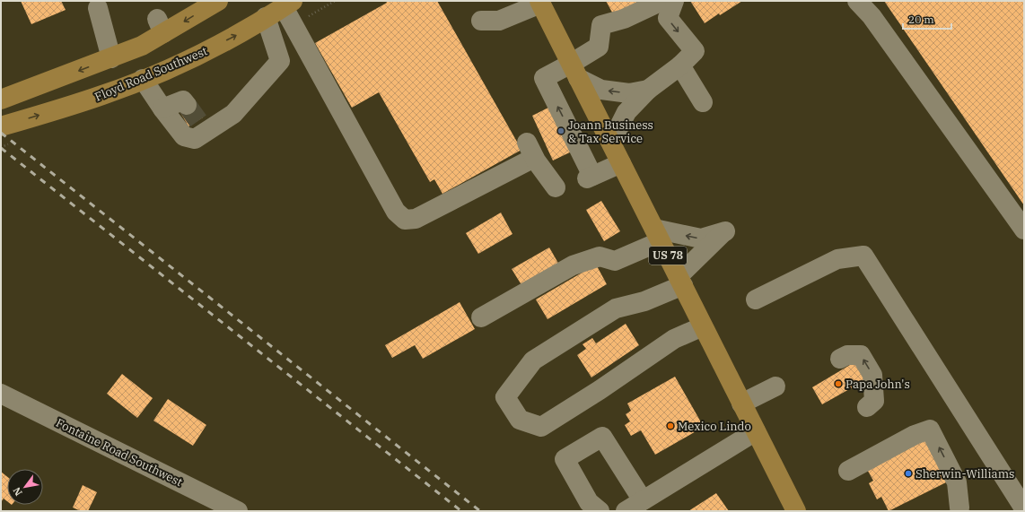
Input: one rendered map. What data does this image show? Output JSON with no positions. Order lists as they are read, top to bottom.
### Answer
{
  "streets": {
    "main road": ["Floyd Road Southwest", "US 78"],
    "street": ["Fontaine Road Southwest"]
  },
  "places": [
    "Joann Business & Tax Service",
    "Papa John's",
    "Mexico Lindo",
    "Sherwin-Williams"
  ],
  "scale_bar": "20 m",
  "north": "bottom left"
}
